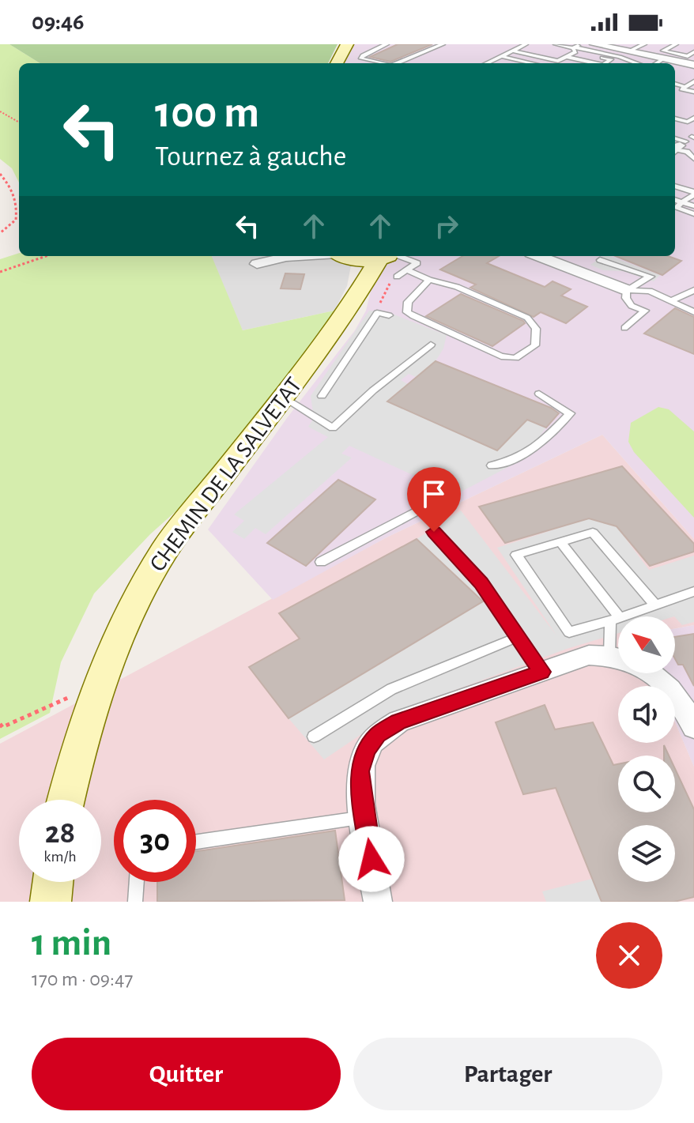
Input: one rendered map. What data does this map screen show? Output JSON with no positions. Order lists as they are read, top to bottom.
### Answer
{
  "streets": {
    "main road": ["CHEMIN DE LA SALVETAT"]
  },
  "north": "top left",
  "page": {
    "status": "09:46",
    "turn": ["100 m", "Tournez à gauche"],
    "speed": "28 km/h",
    "limit": "30",
    "heading": ["1 min", "170 m · 09:47"],
    "buttons": ["Quitter", "Partager"]
  }
}
